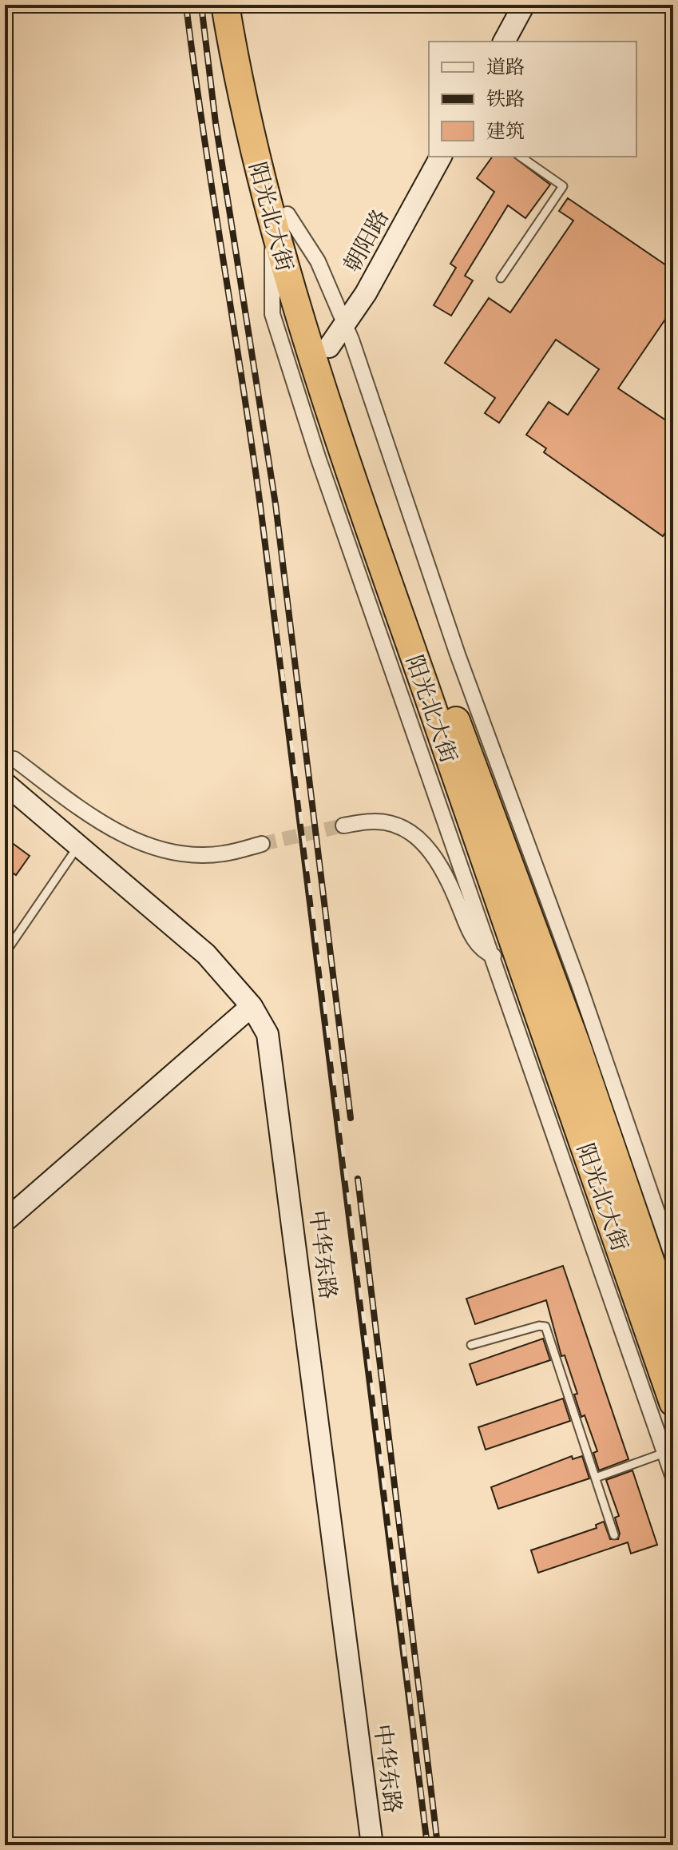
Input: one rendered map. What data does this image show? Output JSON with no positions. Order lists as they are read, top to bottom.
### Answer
{
  "streets": {
    "highway": ["阳光北大街"],
    "street": ["朝阳路", "中华东路"]
  },
  "crossings": [
    ["阳光北大街", "朝阳路"]
  ],
  "legend": ["道路", "铁路", "建筑"]
}
